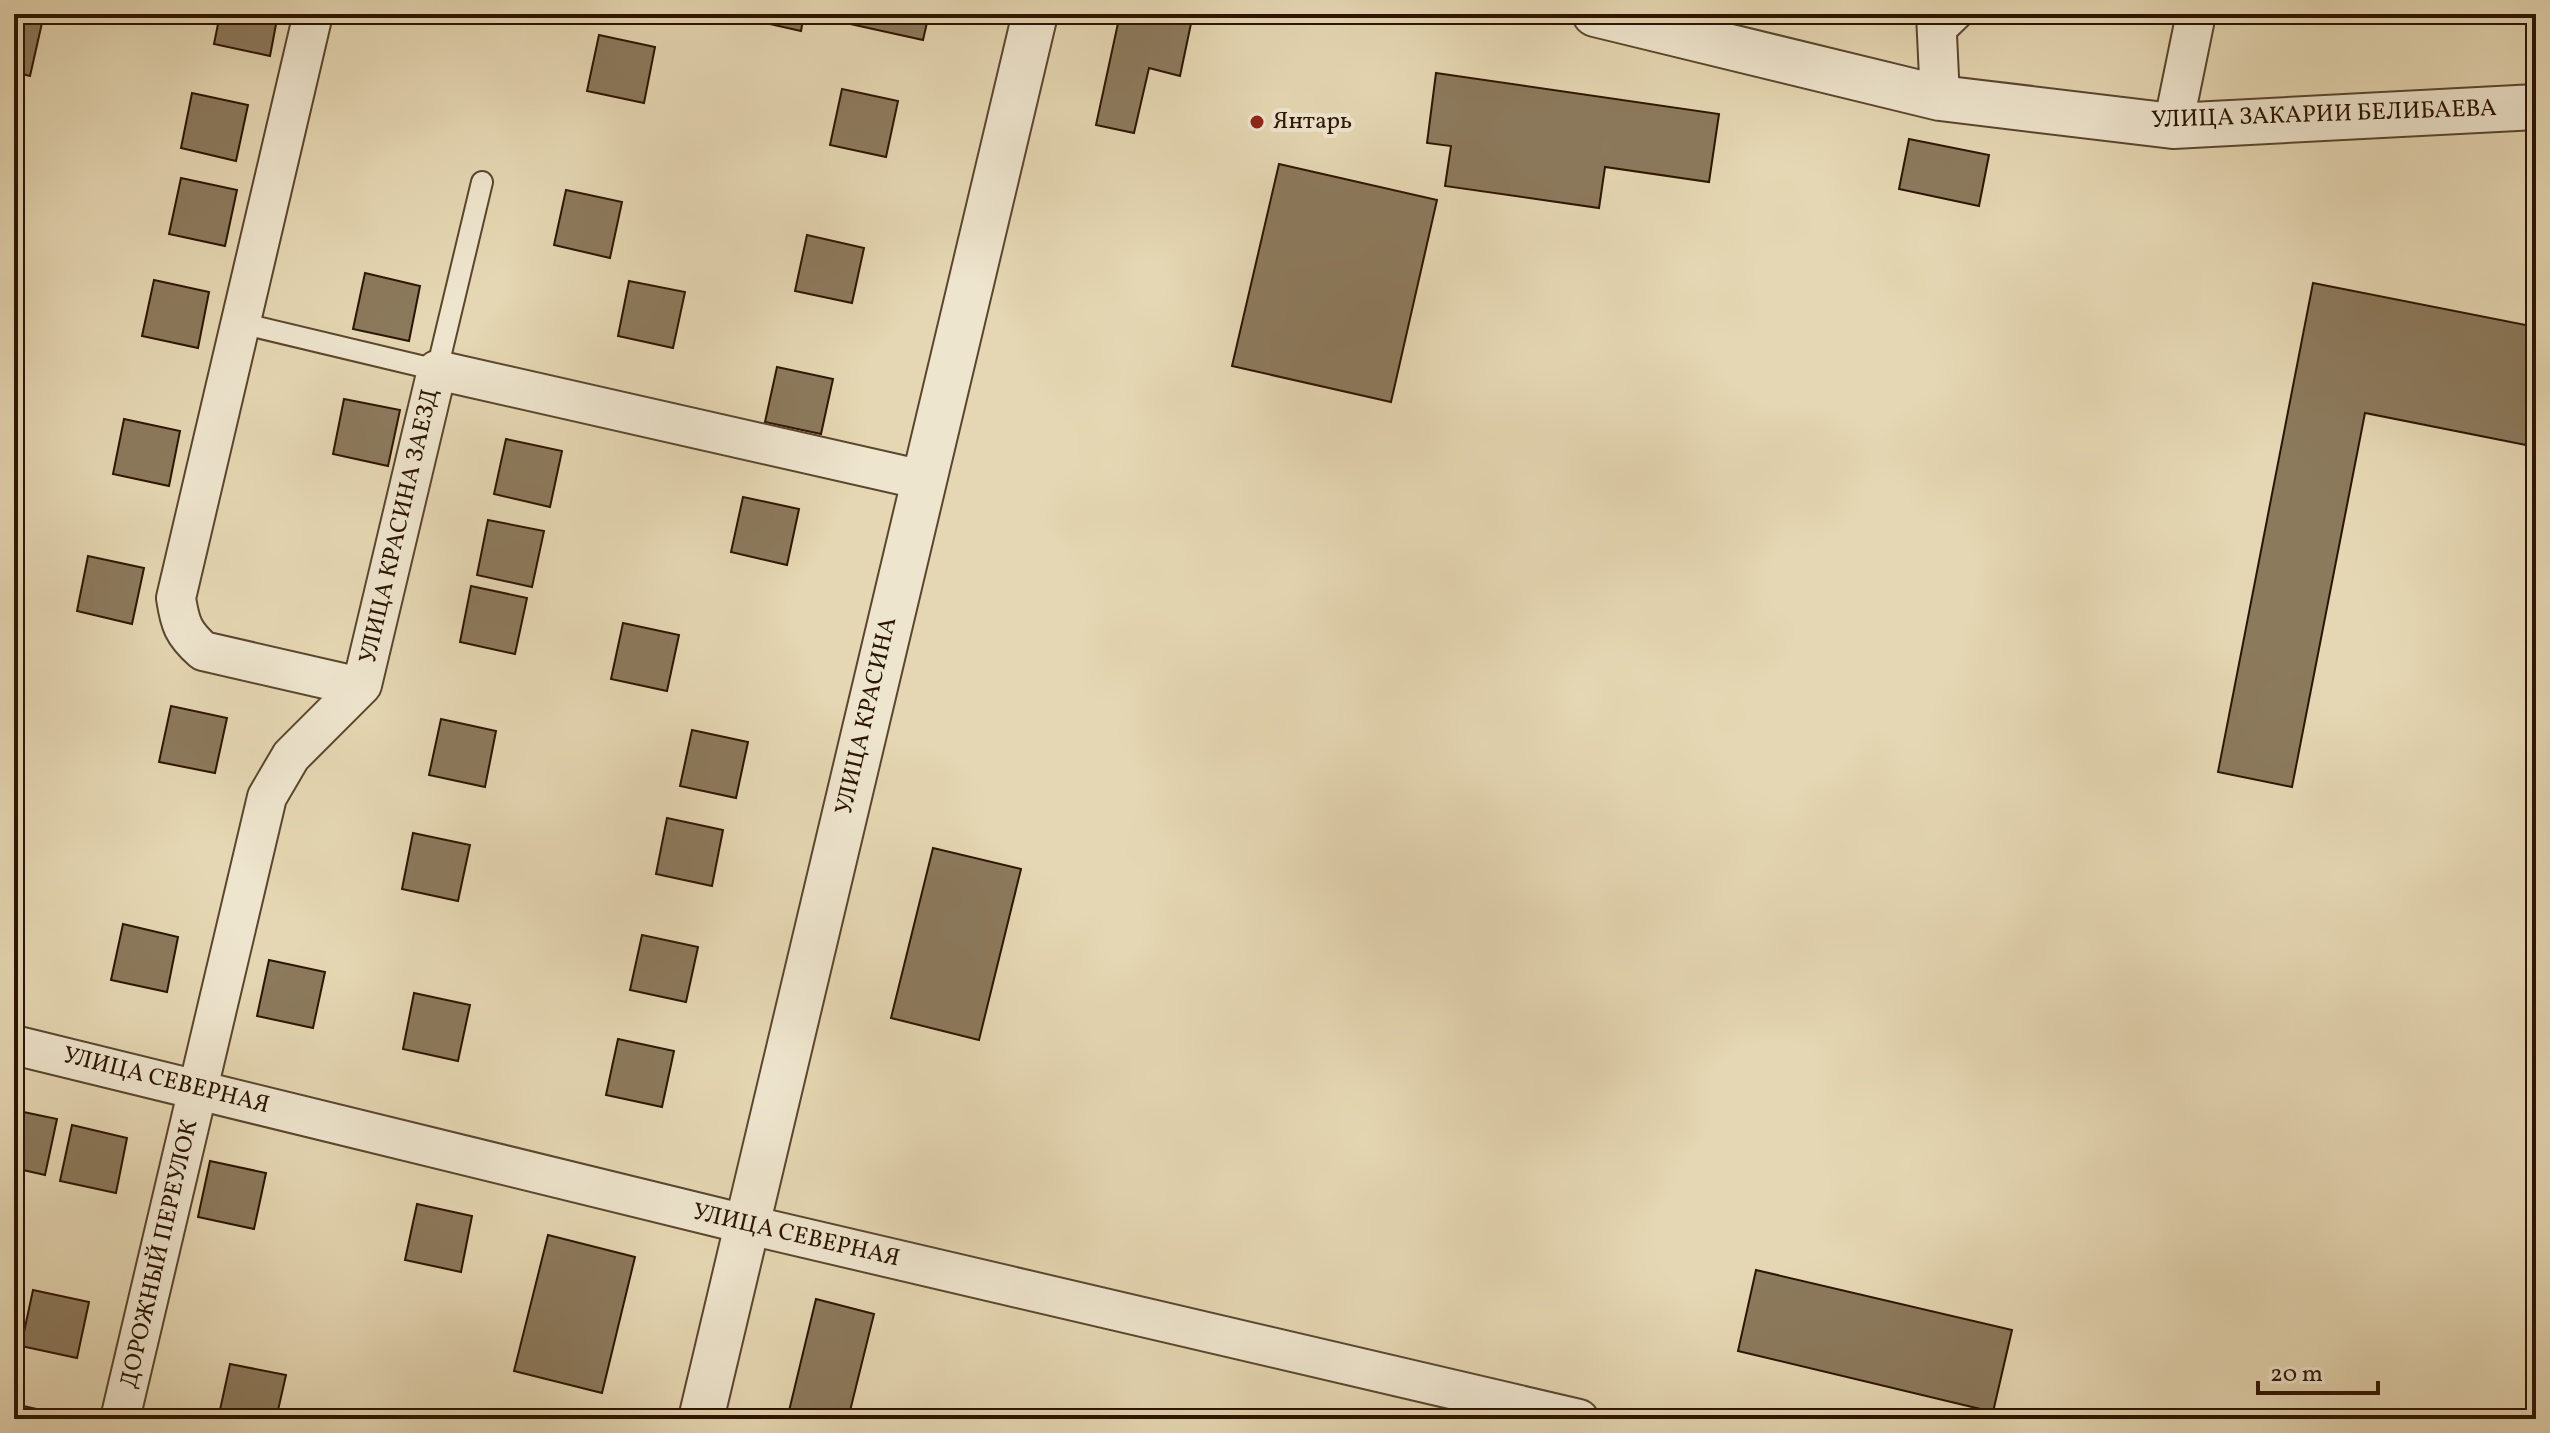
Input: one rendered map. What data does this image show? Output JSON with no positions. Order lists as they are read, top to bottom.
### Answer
{
  "streets": {
    "street": [
      "УЛИЦА ЗАКАРИИ БЕЛИБАЕВА",
      "УЛИЦА КРАСИНА ЗАЕЗД",
      "УЛИЦА КРАСИНА",
      "УЛИЦА СЕВЕРНАЯ",
      "ДОРОЖНЫЙ ПЕРЕУЛОК"
    ]
  },
  "crossings": [
    ["УЛИЦА КРАСИНА ЗАЕЗД", "УЛИЦА КРАСИНА"],
    ["УЛИЦА КРАСИНА ЗАЕЗД", "УЛИЦА СЕВЕРНАЯ"],
    ["УЛИЦА КРАСИНА ЗАЕЗД", "ДОРОЖНЫЙ ПЕРЕУЛОК"],
    ["УЛИЦА КРАСИНА", "УЛИЦА СЕВЕРНАЯ"],
    ["УЛИЦА СЕВЕРНАЯ", "ДОРОЖНЫЙ ПЕРЕУЛОК"]
  ],
  "places": ["Янтарь"],
  "scale_bar": "20 m"
}
